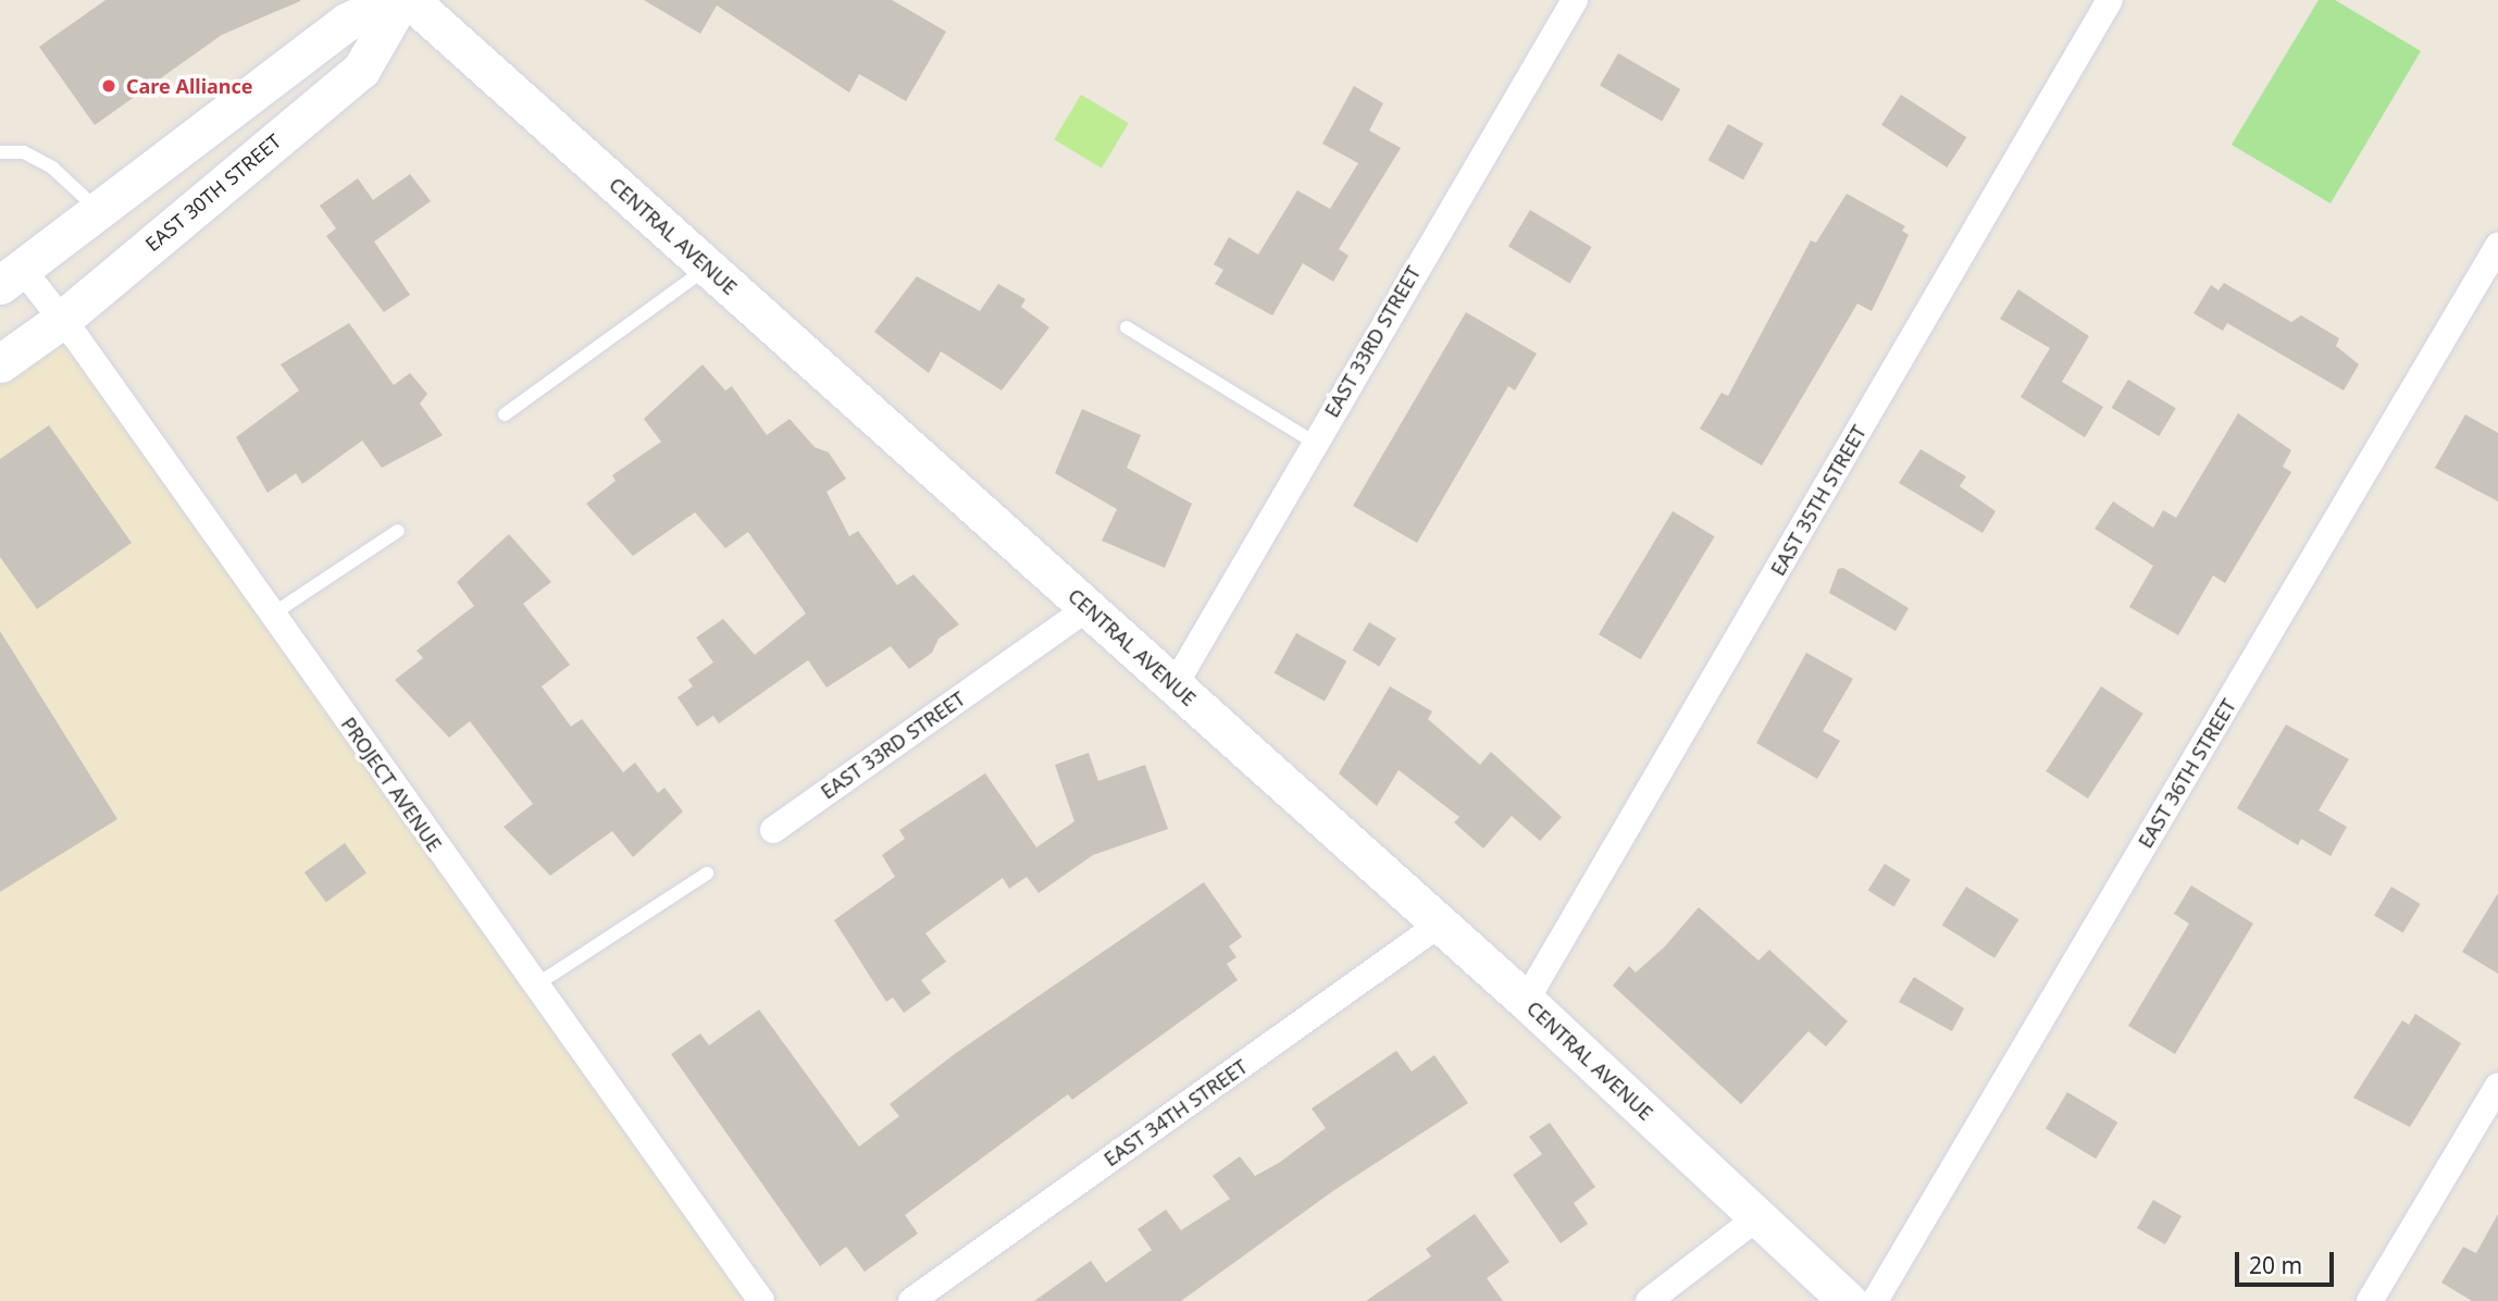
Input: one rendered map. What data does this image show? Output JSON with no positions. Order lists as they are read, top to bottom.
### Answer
{
  "streets": {
    "street": [
      "EAST 30TH STREET",
      "CENTRAL AVENUE",
      "EAST 33RD STREET",
      "EAST 35TH STREET",
      "EAST 36TH STREET",
      "PROJECT AVENUE",
      "EAST 34TH STREET"
    ]
  },
  "crossings": [
    ["EAST 30TH STREET", "PROJECT AVENUE"],
    ["CENTRAL AVENUE", "EAST 33RD STREET"],
    ["CENTRAL AVENUE", "EAST 35TH STREET"],
    ["CENTRAL AVENUE", "EAST 34TH STREET"]
  ],
  "places": ["Care Alliance"],
  "scale_bar": "20 m"
}
